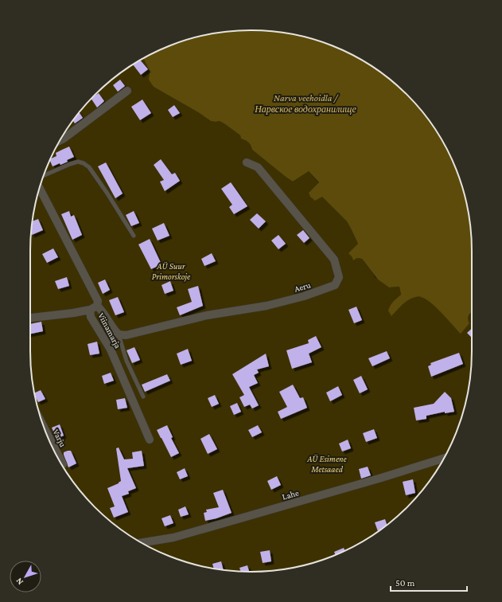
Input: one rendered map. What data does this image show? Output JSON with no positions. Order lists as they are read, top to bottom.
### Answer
{
  "streets": {
    "street": [
      "Aeru",
      "Viinamarja",
      "Varju",
      "Lahe"
    ]
  },
  "water": ["Narva veehoidla / Нарвское водохранилище"],
  "parks": ["AÜ Suur Primorskoje", "AÜ Esimene Metsaaed"],
  "scale_bar": "50 m",
  "north": "bottom left"
}
